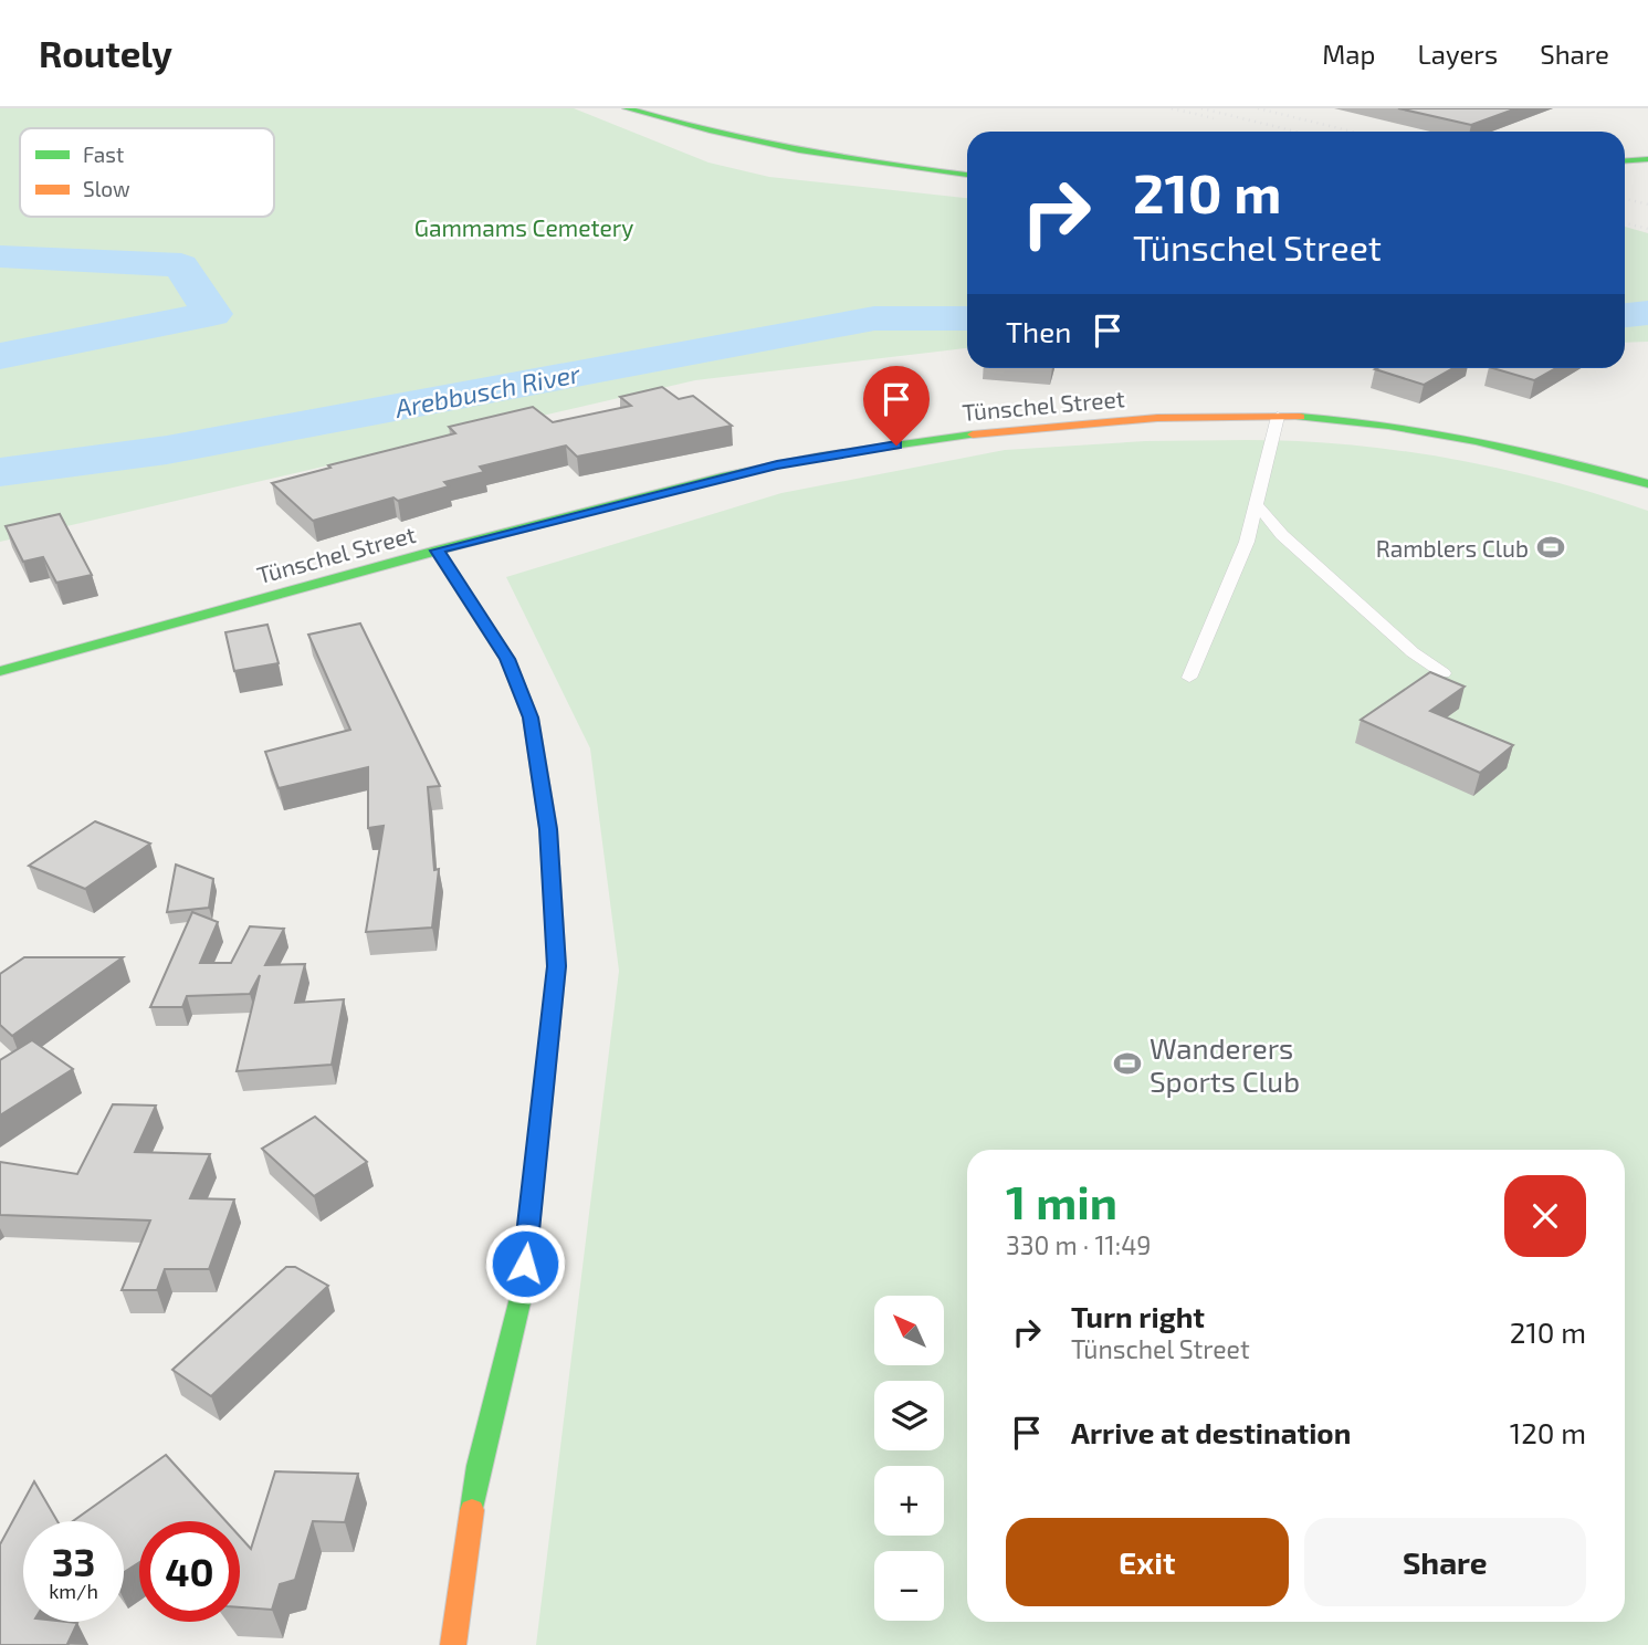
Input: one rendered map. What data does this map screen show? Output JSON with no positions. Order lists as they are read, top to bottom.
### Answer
{
  "streets": {
    "street": ["Tünschel Street"]
  },
  "water": ["Arebbusch River"],
  "parks": ["Gammams Cemetery"],
  "places": {
    "sports": ["Ramblers Club", "Wanderers Sports Club"]
  },
  "legend": ["Fast", "Slow"],
  "north": "top left",
  "page": {
    "header": "Routely",
    "nav": ["Map", "Layers", "Share"],
    "turn": ["210 m", "Tünschel Street"],
    "then": "Then",
    "heading": ["1 min", "330 m · 11:49"],
    "list": [
      {
        "name": "Turn right",
        "note": "Tünschel Street",
        "value": "210 m"
      },
      {
        "name": "Arrive at destination",
        "value": "120 m"
      }
    ],
    "map_buttons": ["+", "−"],
    "buttons": ["Exit", "Share"],
    "speed": "33 km/h",
    "limit": "40"
  }
}
